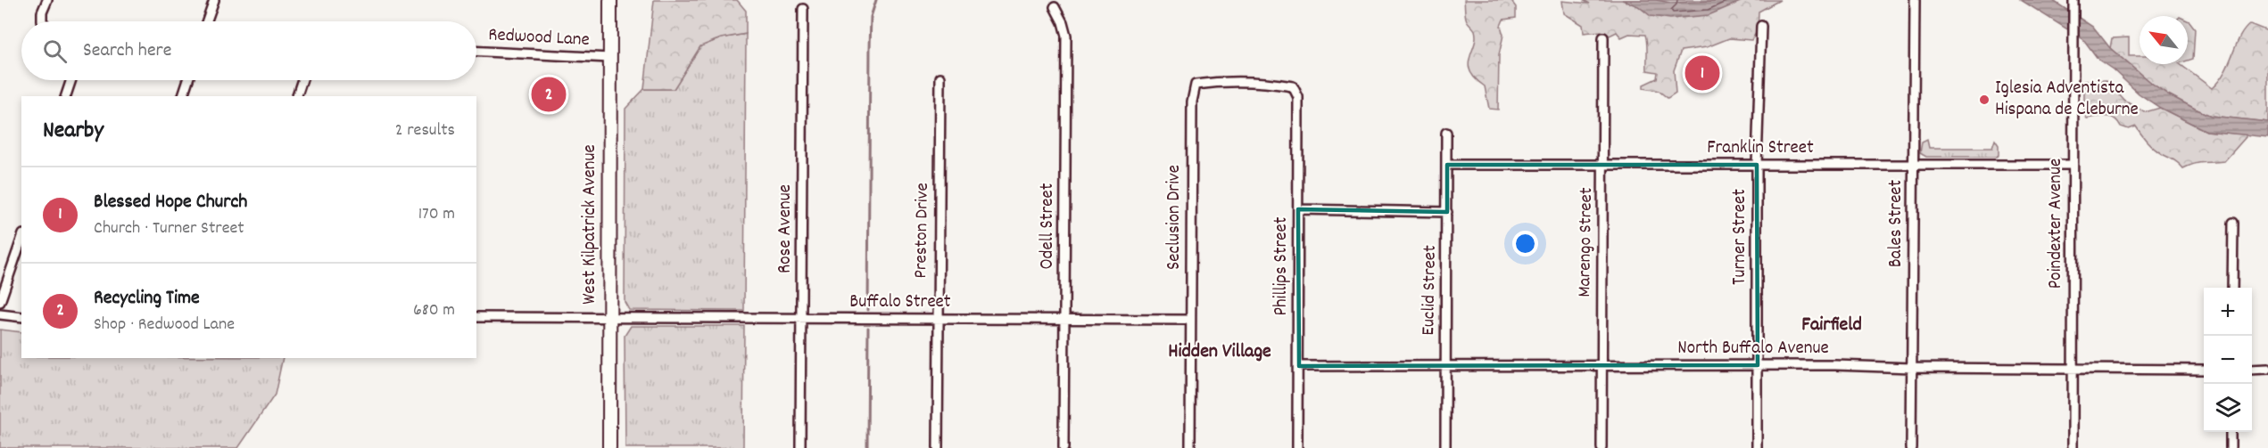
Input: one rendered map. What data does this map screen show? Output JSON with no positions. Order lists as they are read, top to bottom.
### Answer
{
  "streets": {
    "main road": ["West Kilpatrick Avenue"],
    "street": [
      "Redwood Lane",
      "Franklin Street",
      "Seclusion Drive",
      "Bales Street",
      "Poindexter Avenue",
      "Odell Street",
      "Rose Avenue",
      "Preston Drive",
      "Turner Street",
      "Marengo Street",
      "Phillips Street",
      "Euclid Street",
      "Buffalo Street",
      "North Buffalo Avenue"
    ]
  },
  "crossings": [
    ["Redwood Lane", "West Kilpatrick Avenue"],
    ["Franklin Street", "Bales Street"],
    ["Franklin Street", "Poindexter Avenue"],
    ["Franklin Street", "Turner Street"],
    ["Franklin Street", "Marengo Street"],
    ["Franklin Street", "Euclid Street"],
    ["Seclusion Drive", "Phillips Street"],
    ["Seclusion Drive", "Buffalo Street"],
    ["Bales Street", "North Buffalo Avenue"],
    ["Poindexter Avenue", "North Buffalo Avenue"],
    ["West Kilpatrick Avenue", "Buffalo Street"],
    ["Odell Street", "Buffalo Street"],
    ["Rose Avenue", "Buffalo Street"],
    ["Preston Drive", "Buffalo Street"],
    ["Turner Street", "North Buffalo Avenue"],
    ["Marengo Street", "North Buffalo Avenue"],
    ["Phillips Street", "North Buffalo Avenue"],
    ["Euclid Street", "North Buffalo Avenue"]
  ],
  "districts": ["Fairfield", "Hidden Village"],
  "places": ["Iglesia Adventista Hispana de Cleburne"],
  "north": "top left",
  "page": {
    "search": "Search here",
    "pins": ["1", "2"],
    "heading": ["Nearby", "2 results"],
    "list": [
      {
        "mark": "1",
        "name": "Blessed Hope Church",
        "note": "Church · Turner Street",
        "value": "170 m"
      },
      {
        "mark": "2",
        "name": "Recycling Time",
        "note": "Shop · Redwood Lane",
        "value": "680 m"
      }
    ],
    "map_buttons": ["+", "−"]
  }
}
